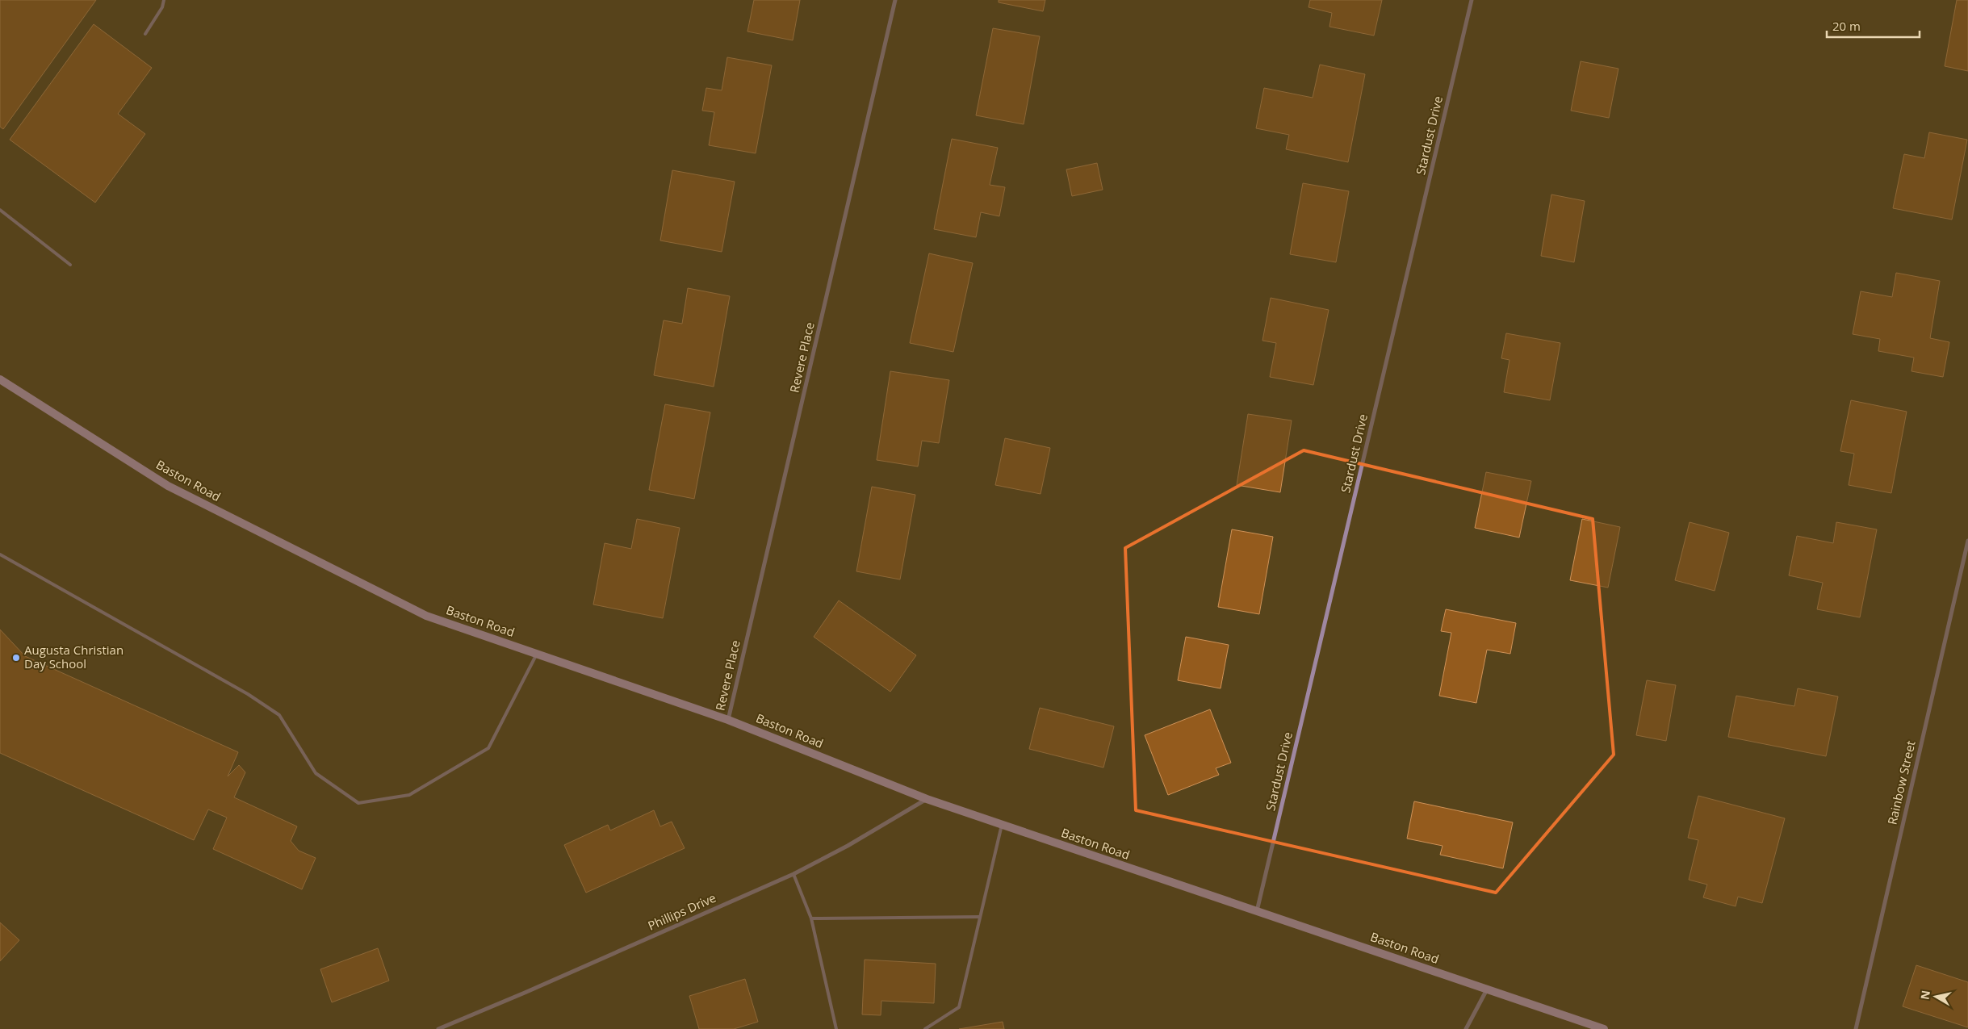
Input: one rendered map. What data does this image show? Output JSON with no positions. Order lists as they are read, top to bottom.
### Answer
{
  "streets": {
    "main road": ["Baston Road"],
    "street": [
      "Stardust Drive",
      "Revere Place",
      "Rainbow Street",
      "Phillips Drive"
    ]
  },
  "crossings": [
    ["Stardust Drive", "Baston Road"],
    ["Revere Place", "Baston Road"],
    ["Baston Road", "Phillips Drive"]
  ],
  "places": ["Augusta Christian Day School"],
  "scale_bar": "20 m",
  "north": "left"
}
